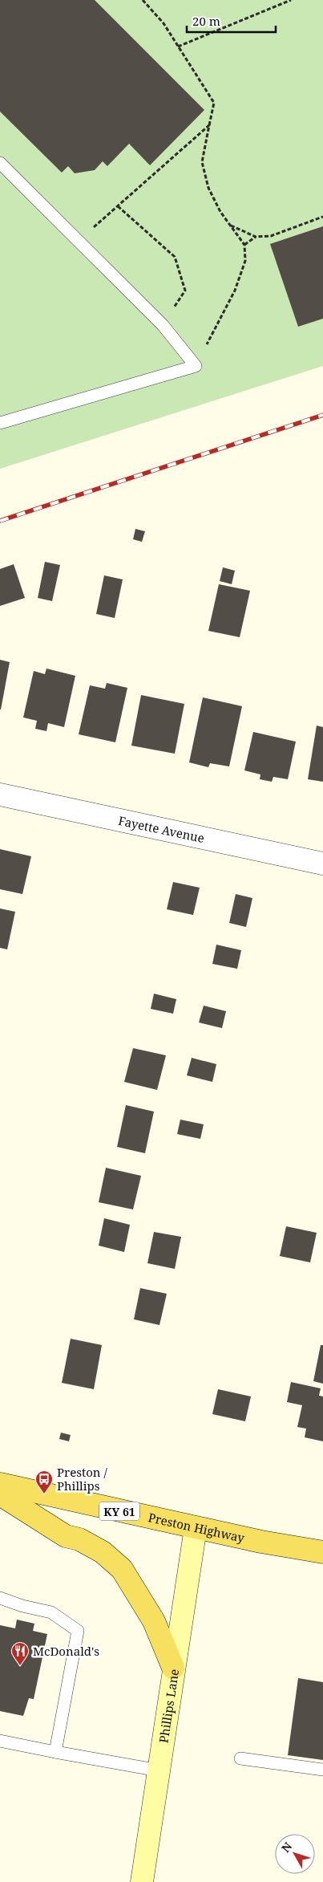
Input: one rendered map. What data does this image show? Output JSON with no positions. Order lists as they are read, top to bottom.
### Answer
{
  "streets": {
    "main road": ["KY 61", "Preston Highway", "Phillips Lane"],
    "street": ["Fayette Avenue"]
  },
  "crossings": [
    ["Preston Highway", "Phillips Lane"]
  ],
  "places": {
    "bus stop": ["Preston / Phillips"],
    "restaurant": ["McDonald's"]
  },
  "scale_bar": "20 m",
  "north": "top left"
}
